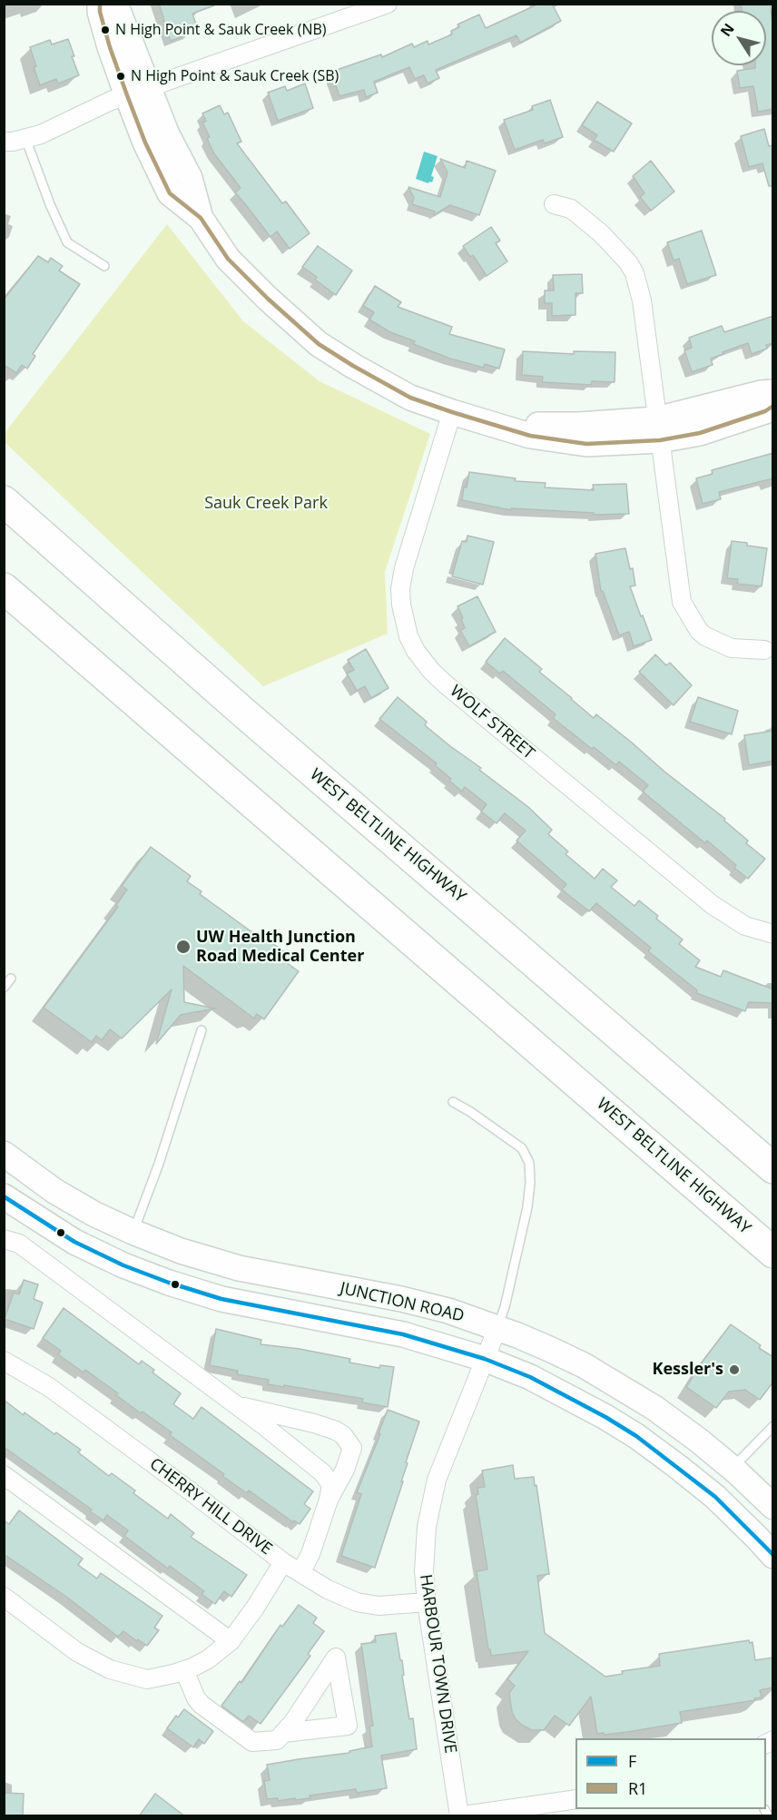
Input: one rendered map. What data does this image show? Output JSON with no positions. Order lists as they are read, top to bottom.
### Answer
{
  "streets": {
    "highway": ["WEST BELTLINE HIGHWAY"],
    "street": [
      "WOLF STREET",
      "JUNCTION ROAD",
      "CHERRY HILL DRIVE",
      "HARBOUR TOWN DRIVE"
    ]
  },
  "crossings": [
    ["JUNCTION ROAD", "HARBOUR TOWN DRIVE"],
    ["CHERRY HILL DRIVE", "HARBOUR TOWN DRIVE"]
  ],
  "parks": ["Sauk Creek Park"],
  "places": [
    "N High Point & Sauk Creek (NB)",
    "N High Point & Sauk Creek (SB)",
    "UW Health Junction Road Medical Center",
    "Kessler's"
  ],
  "lines": ["transit line R1", "transit line F"],
  "legend": ["F", "R1"],
  "north": "top left"
}
